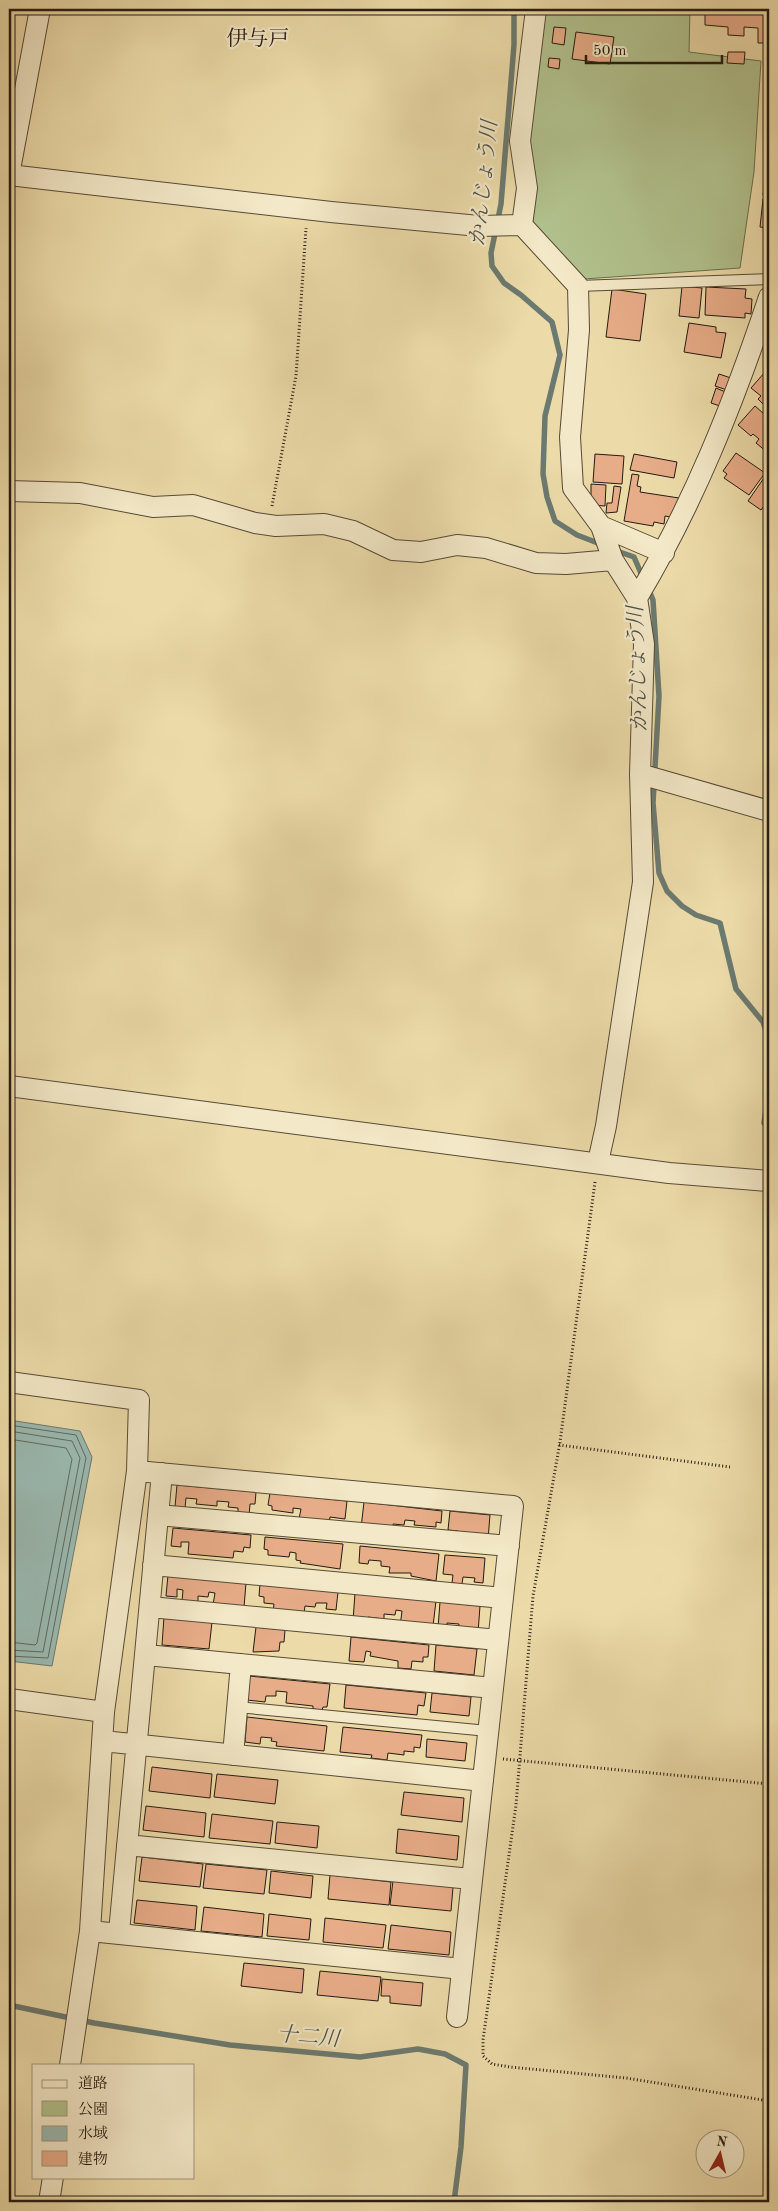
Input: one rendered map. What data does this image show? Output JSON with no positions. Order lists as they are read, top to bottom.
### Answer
{
  "districts": ["伊与戸"],
  "water": ["かんじょう川", "十二川"],
  "legend": [
    "道路",
    "公園",
    "水域",
    "建物"
  ],
  "scale_bar": "50 m",
  "north": "top"
}
